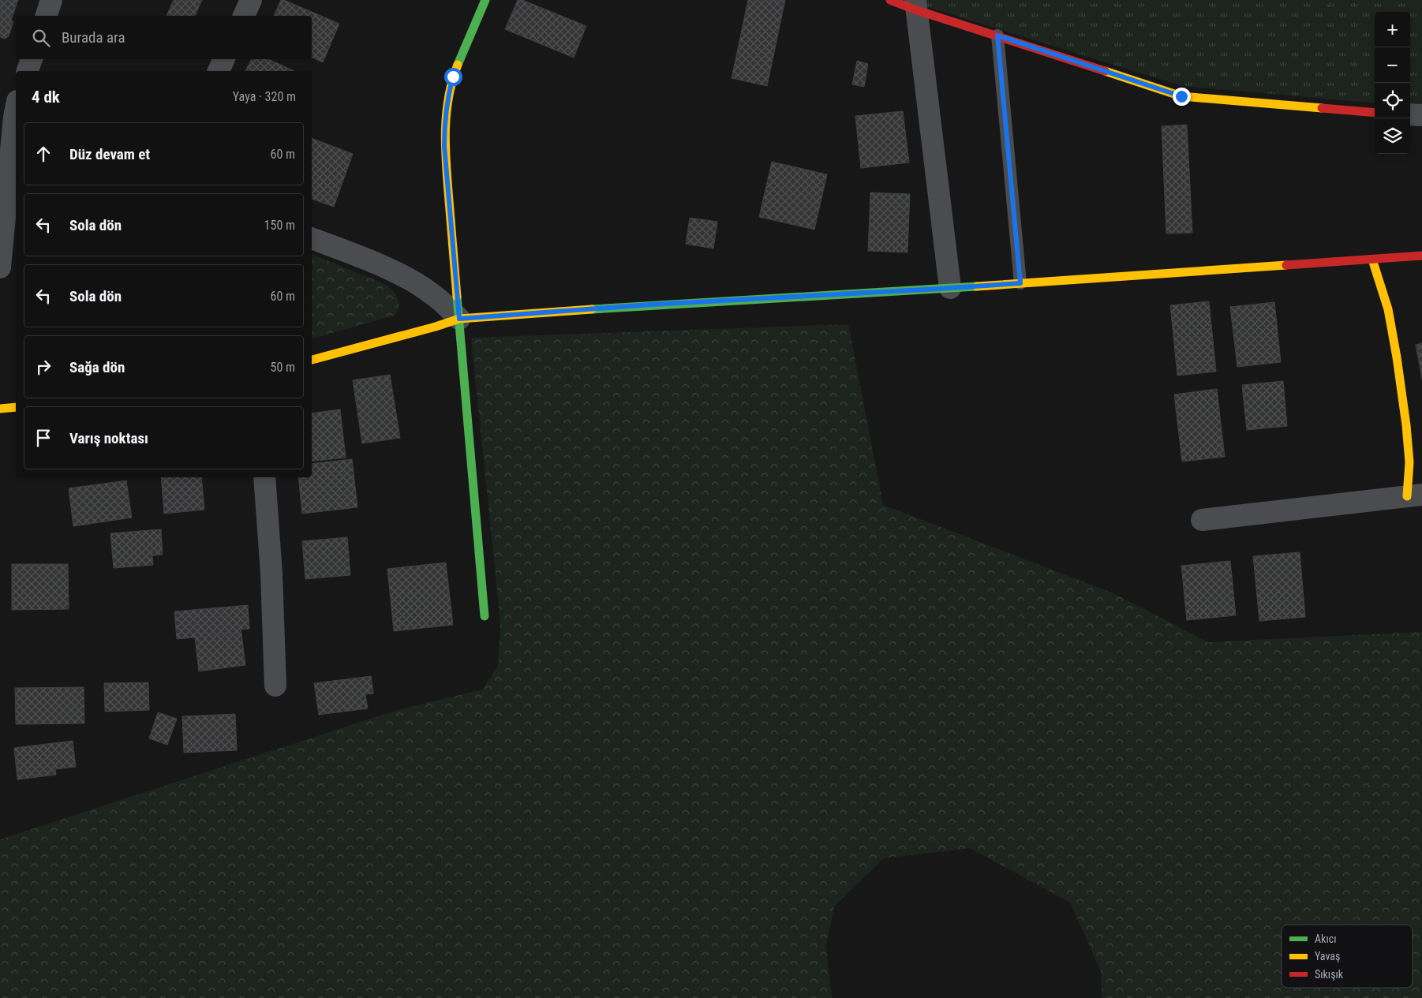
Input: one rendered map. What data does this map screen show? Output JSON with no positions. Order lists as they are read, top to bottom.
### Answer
{
  "legend": ["Akıcı", "Yavaş", "Sıkışık"],
  "page": {
    "map_buttons": ["+", "−"],
    "search": "Burada ara",
    "heading": ["4 dk", "Yaya · 320 m"],
    "list": [
      ["Düz devam et", "60 m"],
      ["Sola dön", "150 m"],
      ["Sola dön", "60 m"],
      ["Sağa dön", "50 m"],
      "Varış noktası"
    ]
  }
}
